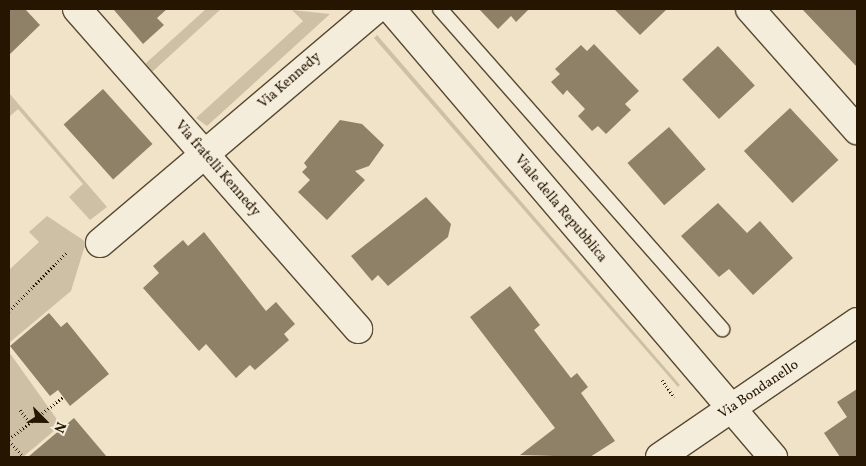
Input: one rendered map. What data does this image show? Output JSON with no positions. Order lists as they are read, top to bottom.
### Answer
{
  "streets": {
    "street": [
      "Via Kennedy",
      "Via fratelli Kennedy",
      "Viale della Repubblica",
      "Via Bondanello"
    ]
  },
  "crossings": [
    ["Via Kennedy", "Via fratelli Kennedy"],
    ["Viale della Repubblica", "Via Bondanello"]
  ],
  "north": "bottom right"
}
